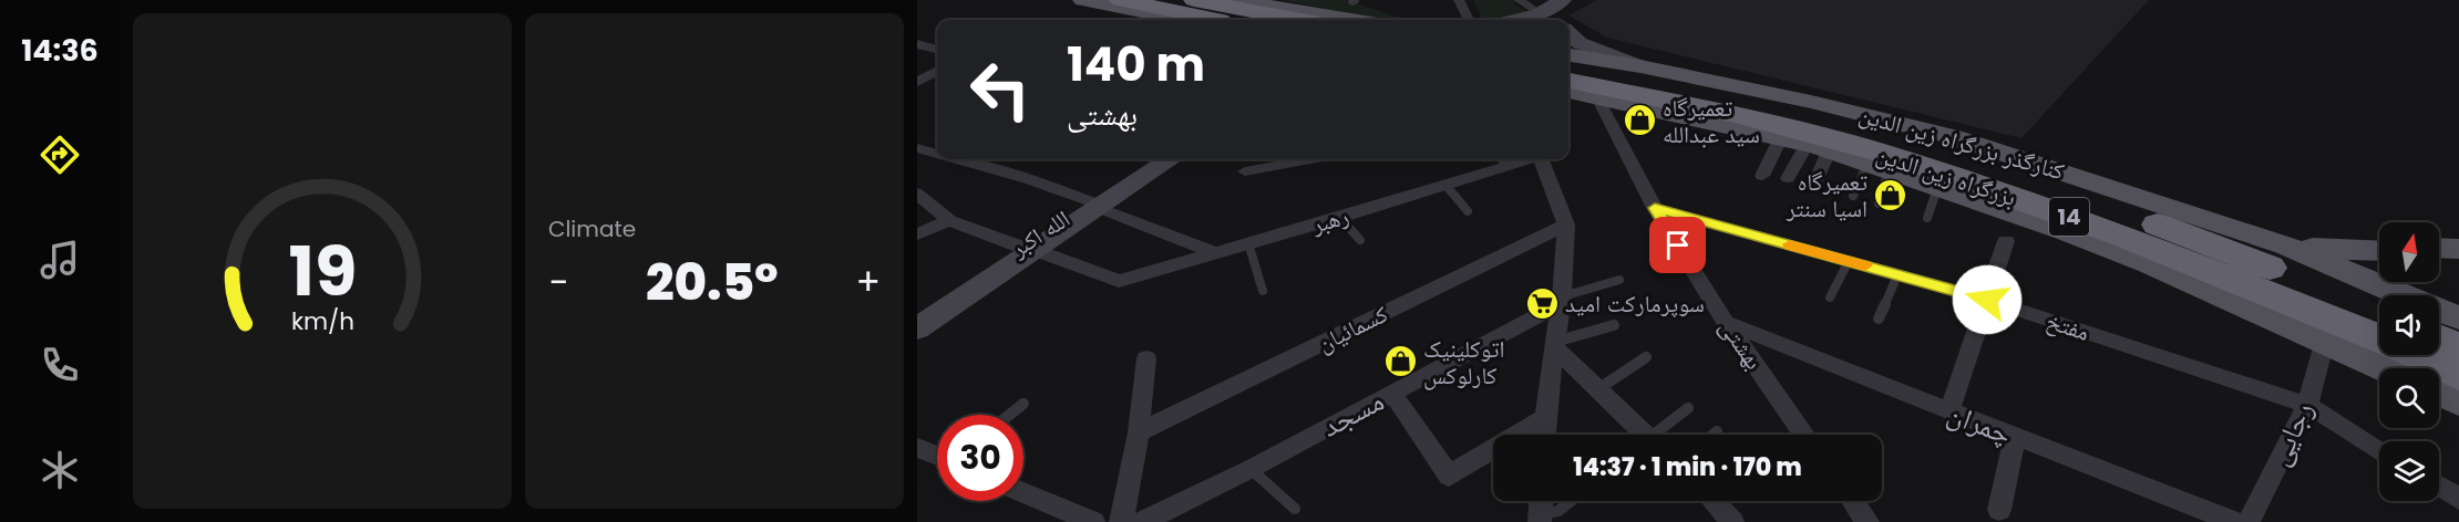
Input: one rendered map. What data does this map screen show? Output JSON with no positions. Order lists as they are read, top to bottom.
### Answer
{
  "streets": {
    "highway": ["بزرگراه زین الدین", "14"],
    "main road": ["کنارگذر بزرگراه زین الدین", "الله اکبر"],
    "street": [
      "رهبر",
      "مفتخ",
      "کسمائیان",
      "بهشتی",
      "مسجد",
      "چمران",
      "رجایی"
    ]
  },
  "crossings": [
    ["کنارگذر بزرگراه زین الدین", "بهشتی"],
    ["کنارگذر بزرگراه زین الدین", "رجایی"],
    ["رهبر", "الله اکبر"],
    ["مفتخ", "بهشتی"],
    ["مفتخ", "رجایی"],
    ["بهشتی", "چمران"]
  ],
  "places": {
    "shop": ["تعمیرگاه سید عبدالله", "تعمیرگاه اسیا سنتر", "اتوکلینیک کارلوکس"],
    "supermarket": ["سوپرمارکت امید"]
  },
  "north": "top",
  "page": {
    "tabs": "14:36",
    "tile": "Climate",
    "turn": ["140 m", "بهشتی"],
    "heat": ["−", "20.5°", "+"],
    "limit": "30",
    "trip": "14:37 · 1 min · 170 m",
    "gauge": ["19", "km/h"]
  }
}
